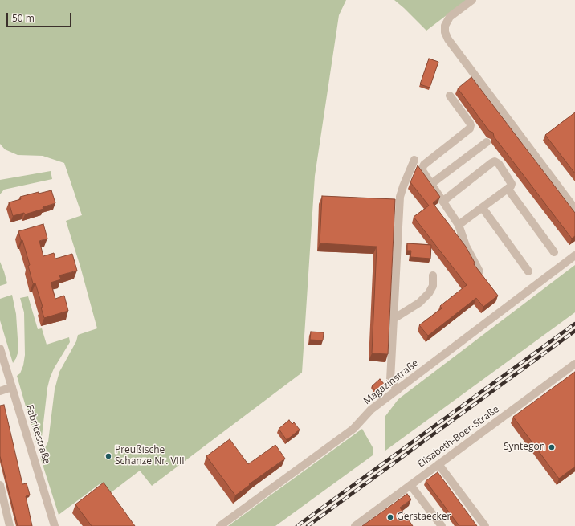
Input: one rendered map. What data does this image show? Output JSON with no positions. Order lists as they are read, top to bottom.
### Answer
{
  "streets": {
    "street": ["Magazinstraße", "Fabricestraße", "Elisabeth-Boer-Straße"]
  },
  "places": ["Syntegon", "Preußische Schanze Nr. VIII", "Gerstaecker"],
  "scale_bar": "50 m"
}
